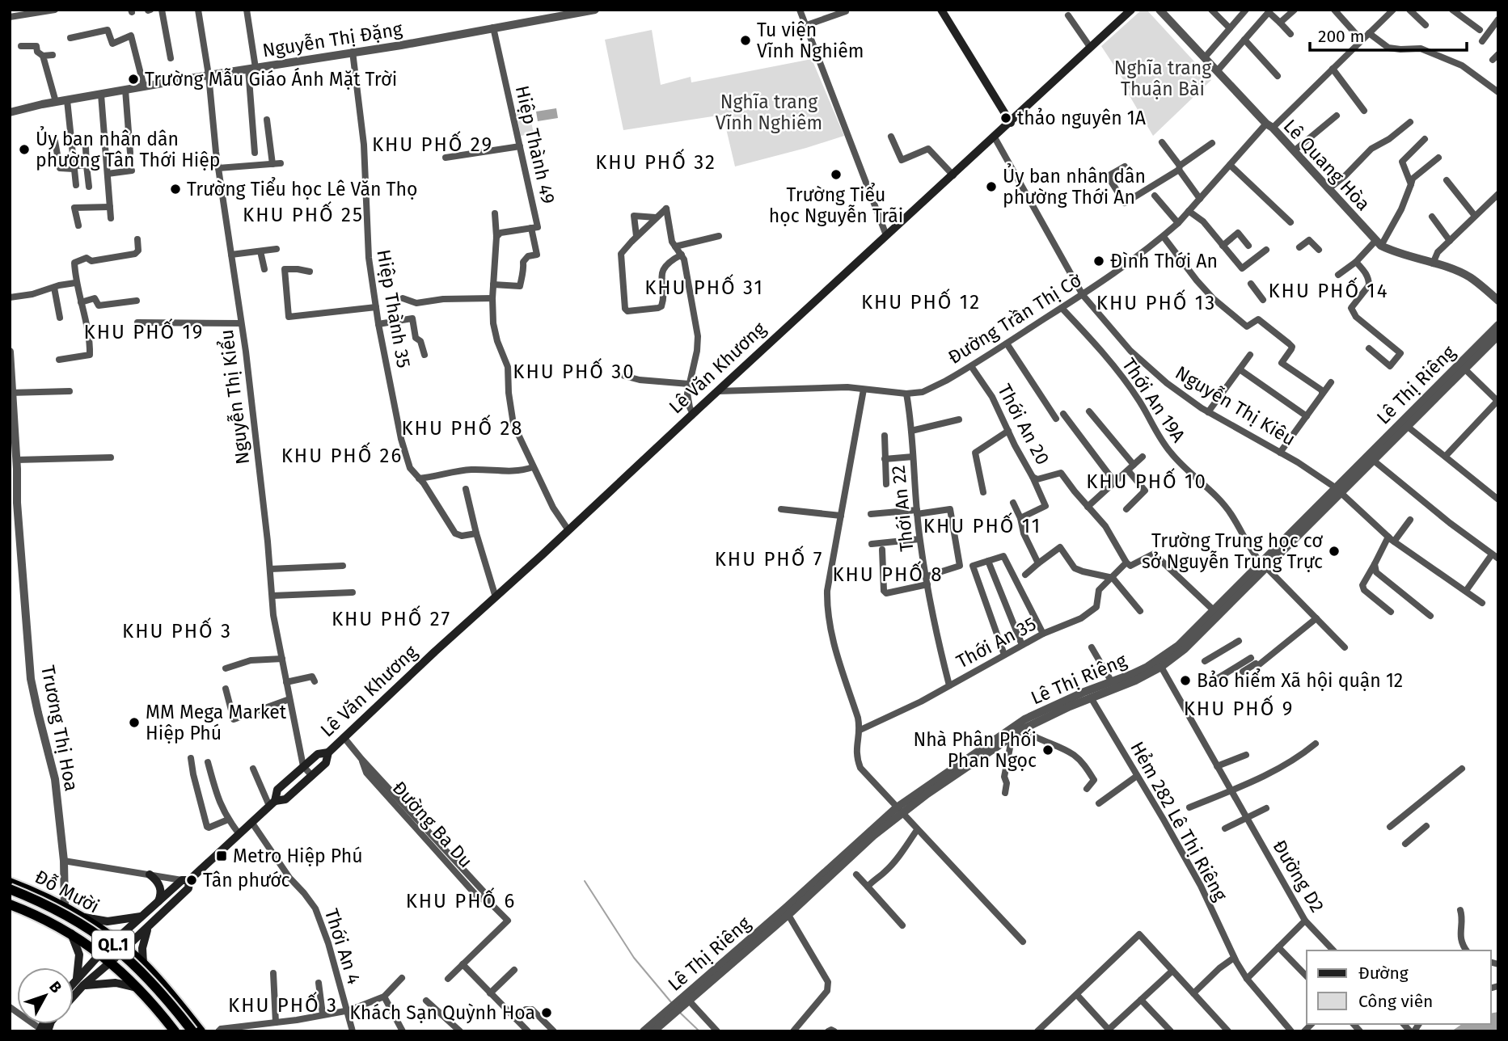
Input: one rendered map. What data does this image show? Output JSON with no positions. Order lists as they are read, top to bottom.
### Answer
{
  "streets": {
    "highway": ["Đỗ Mười", "QL.1"],
    "main road": ["Lê Văn Khương"],
    "street": [
      "Nguyễn Thị Đặng",
      "Hiệp Thành 49",
      "Lê Quang Hòa",
      "Hiệp Thành 35",
      "Đường Trần Thị Cờ",
      "Lê Thị Riêng",
      "Nguyễn Thị Kiểu",
      "Thới An 19A",
      "Nguyễn Thị Kiêu",
      "Thới An 20",
      "Thới An 22",
      "Thới An 35",
      "Trương Thị Hoa",
      "Hẻm 282 Lê Thị Riêng",
      "Đường Ba Du",
      "Đường D2",
      "Thới An 4"
    ]
  },
  "crossings": [
    ["Nguyễn Thị Đặng", "Hiệp Thành 49"],
    ["Nguyễn Thị Đặng", "Hiệp Thành 35"],
    ["Nguyễn Thị Đặng", "Nguyễn Thị Kiểu"],
    ["Lê Quang Hòa", "Đường Trần Thị Cờ"],
    ["Đường Trần Thị Cờ", "Lê Văn Khương"],
    ["Đường Trần Thị Cờ", "Thới An 19A"],
    ["Đường Trần Thị Cờ", "Nguyễn Thị Kiêu"],
    ["Đường Trần Thị Cờ", "Thới An 20"],
    ["Đường Trần Thị Cờ", "Thới An 22"],
    ["Lê Văn Khương", "Nguyễn Thị Kiểu"],
    ["Lê Văn Khương", "Nguyễn Thị Kiêu"],
    ["Lê Văn Khương", "Đường Ba Du"],
    ["Lê Văn Khương", "Đỗ Mười"],
    ["Lê Văn Khương", "Thới An 4"],
    ["Lê Thị Riêng", "Thới An 19A"],
    ["Lê Thị Riêng", "Nguyễn Thị Kiêu"],
    ["Lê Thị Riêng", "Hẻm 282 Lê Thị Riêng"],
    ["Lê Thị Riêng", "Đường D2"],
    ["Thới An 20", "Thới An 35"],
    ["Thới An 22", "Thới An 35"],
    ["Trương Thị Hoa", "Đỗ Mười"]
  ],
  "districts": [
    "KHU PHỐ 29",
    "KHU PHỐ 32",
    "KHU PHỐ 25",
    "KHU PHỐ 31",
    "KHU PHỐ 14",
    "KHU PHỐ 12",
    "KHU PHỐ 13",
    "KHU PHỐ 19",
    "KHU PHỐ 30",
    "KHU PHỐ 28",
    "KHU PHỐ 26",
    "KHU PHỐ 10",
    "KHU PHỐ 11",
    "KHU PHỐ 7",
    "KHU PHỐ 8",
    "KHU PHỐ 27",
    "KHU PHỐ 3",
    "KHU PHỐ 9",
    "KHU PHỐ 6",
    "KHU PHỐ 3"
  ],
  "parks": ["Nghĩa trang Thuận Bài", "Nghĩa trang Vĩnh Nghiêm"],
  "places": {
    "other": [
      "Tu viện Vĩnh Nghiêm",
      "Trường Mẫu Giáo Ánh Mặt Trời",
      "thảo nguyên 1A",
      "Ủy ban nhân dân phường Tân Thới Hiệp",
      "Trường Tiểu học Nguyễn Trãi",
      "Ủy ban nhân dân phường Thới An",
      "Trường Tiểu học Lê Văn Thọ",
      "Đình Thới An",
      "Trường Trung học cơ sở Nguyễn Trung Trực",
      "Bảo hiểm Xã hội quận 12",
      "MM Mega Market Hiệp Phú",
      "Nhà Phân Phối Phan Ngọc",
      "Tân phước",
      "Khách Sạn Quỳnh Hoa"
    ],
    "transit": ["Metro Hiệp Phú"]
  },
  "legend": ["Đường", "Công viên"],
  "scale_bar": "200 m",
  "north": "top right"
}
